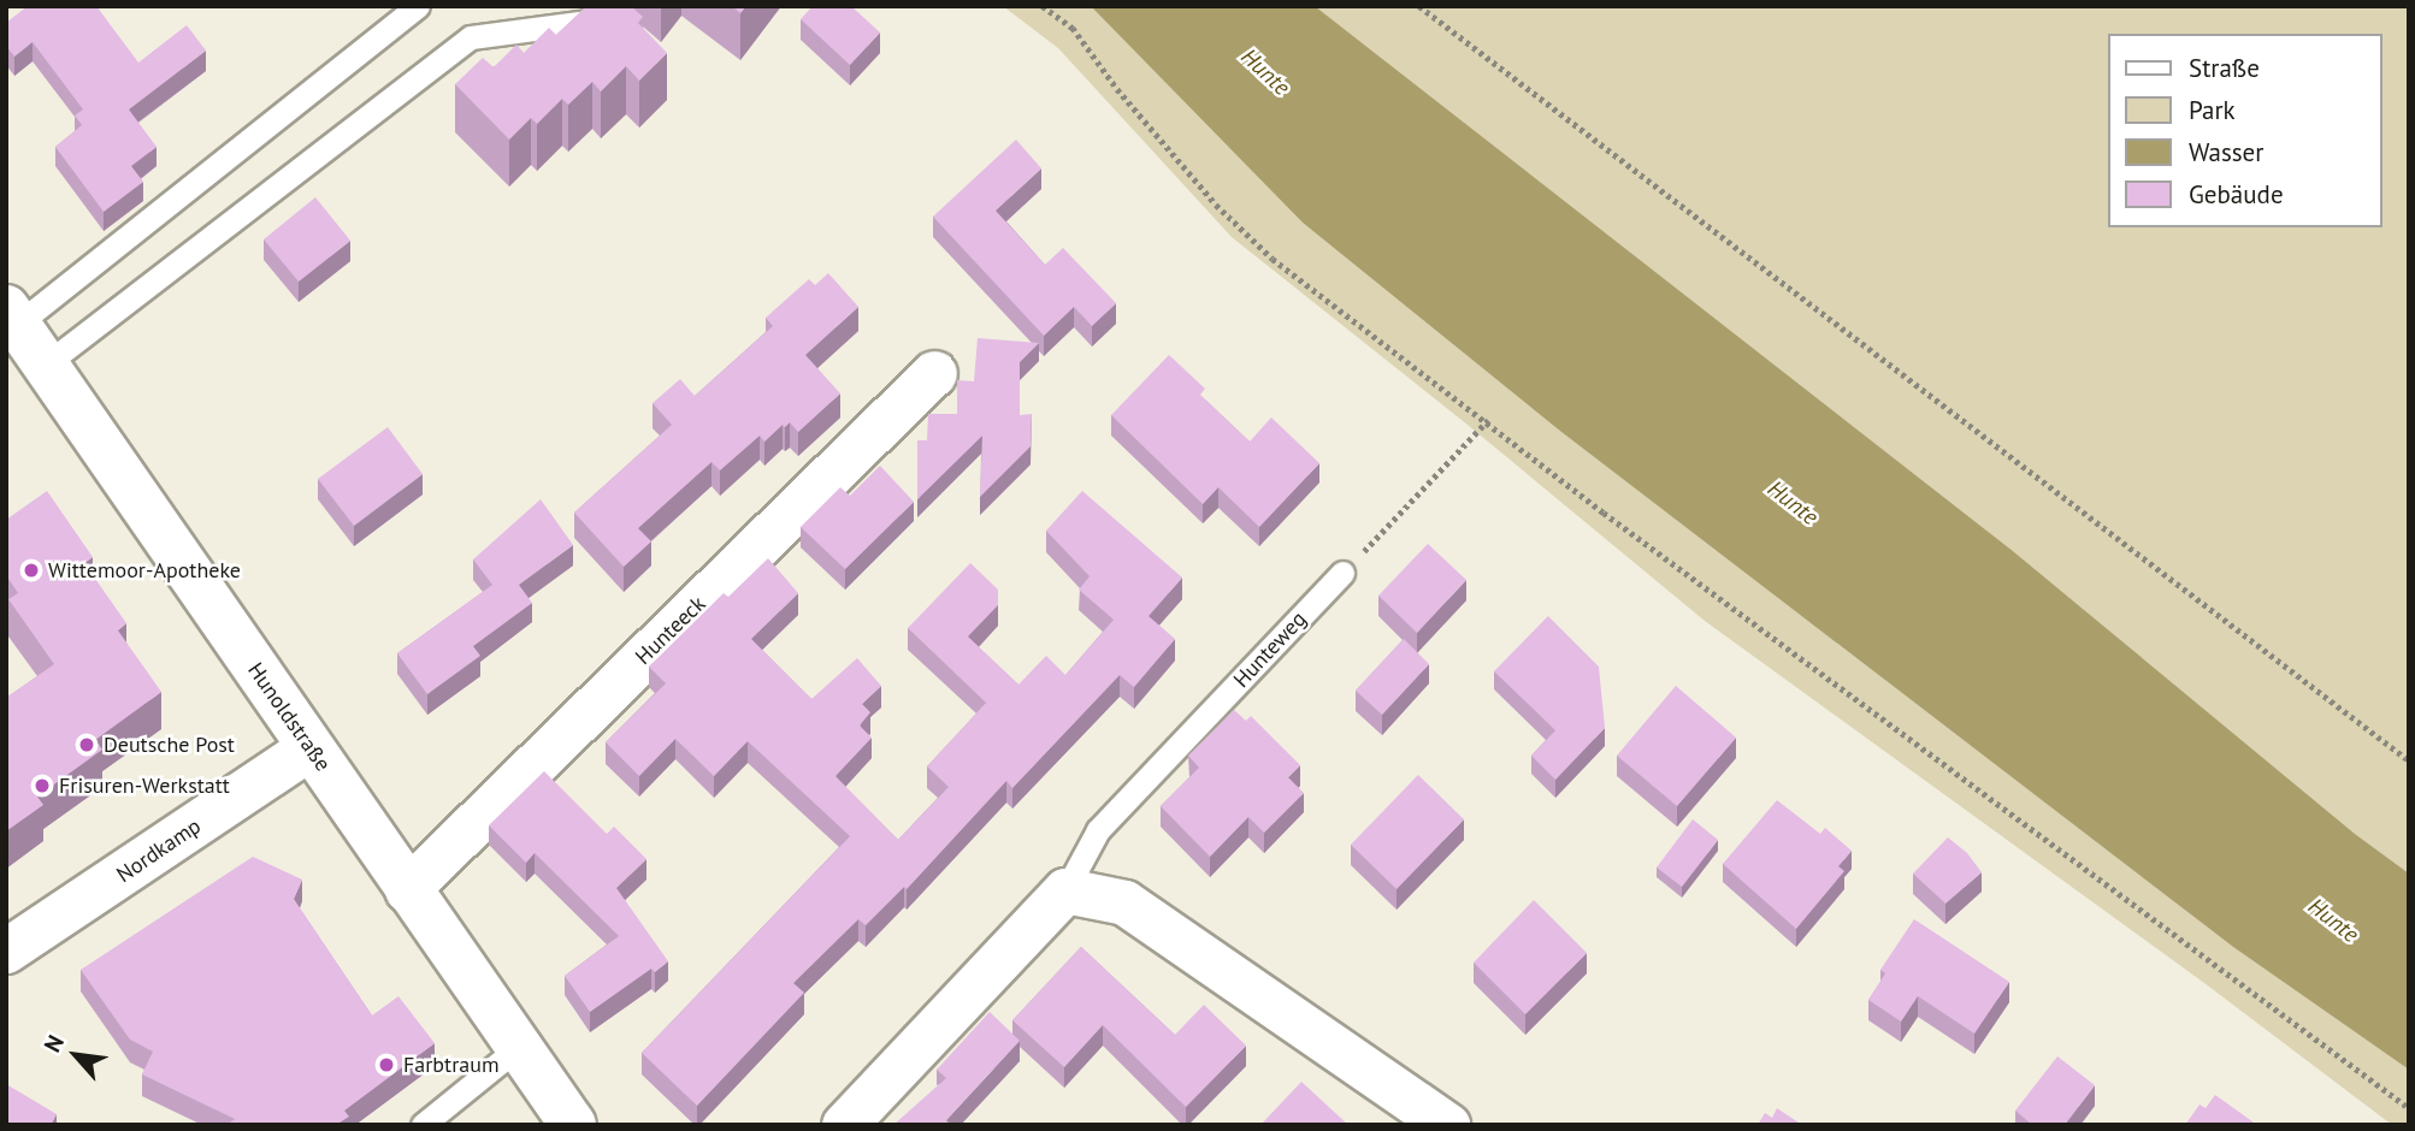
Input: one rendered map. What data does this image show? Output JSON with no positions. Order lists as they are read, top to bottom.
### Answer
{
  "streets": {
    "street": [
      "Hunteeck",
      "Hunteweg",
      "Hunoldstraße",
      "Nordkamp"
    ]
  },
  "crossings": [
    ["Hunteeck", "Hunoldstraße"],
    ["Hunoldstraße", "Nordkamp"]
  ],
  "water": ["Hunte"],
  "places": [
    "Wittemoor-Apotheke",
    "Deutsche Post",
    "Frisuren-Werkstatt",
    "Farbtraum"
  ],
  "legend": [
    "Straße",
    "Park",
    "Wasser",
    "Gebäude"
  ],
  "north": "top left"
}
